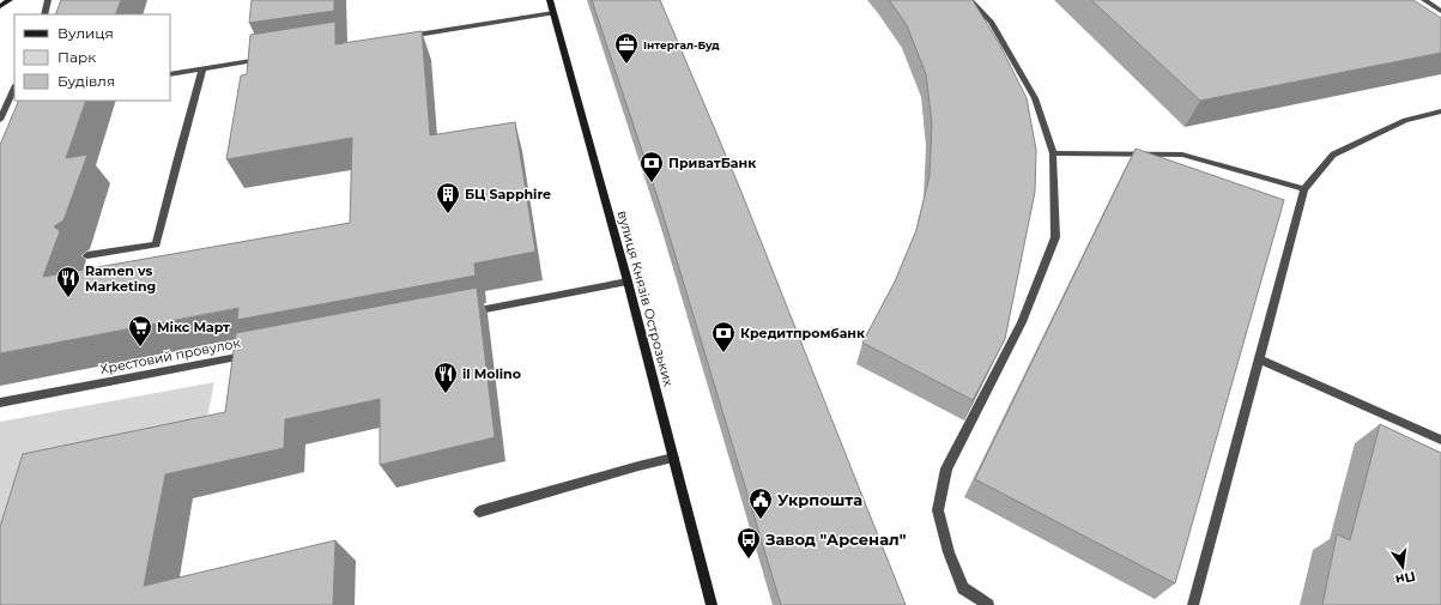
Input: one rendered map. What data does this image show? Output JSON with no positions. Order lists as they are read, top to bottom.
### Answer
{
  "streets": {
    "main road": ["вулиця Князів Острозьких"],
    "street": ["Хрестовий провулок"]
  },
  "places": {
    "office": ["Інтергал-Буд"],
    "bank": ["ПриватБанк", "Кредитпромбанк"],
    "building": ["БЦ Sapphire"],
    "restaurant": ["Ramen vs Marketing", "il Molino"],
    "supermarket": ["Мікс Март"],
    "public building": ["Укрпошта"],
    "bus stop": ["Завод \"Арсенал\""]
  },
  "legend": ["Вулиця", "Парк", "Будівля"],
  "north": "bottom"
}
